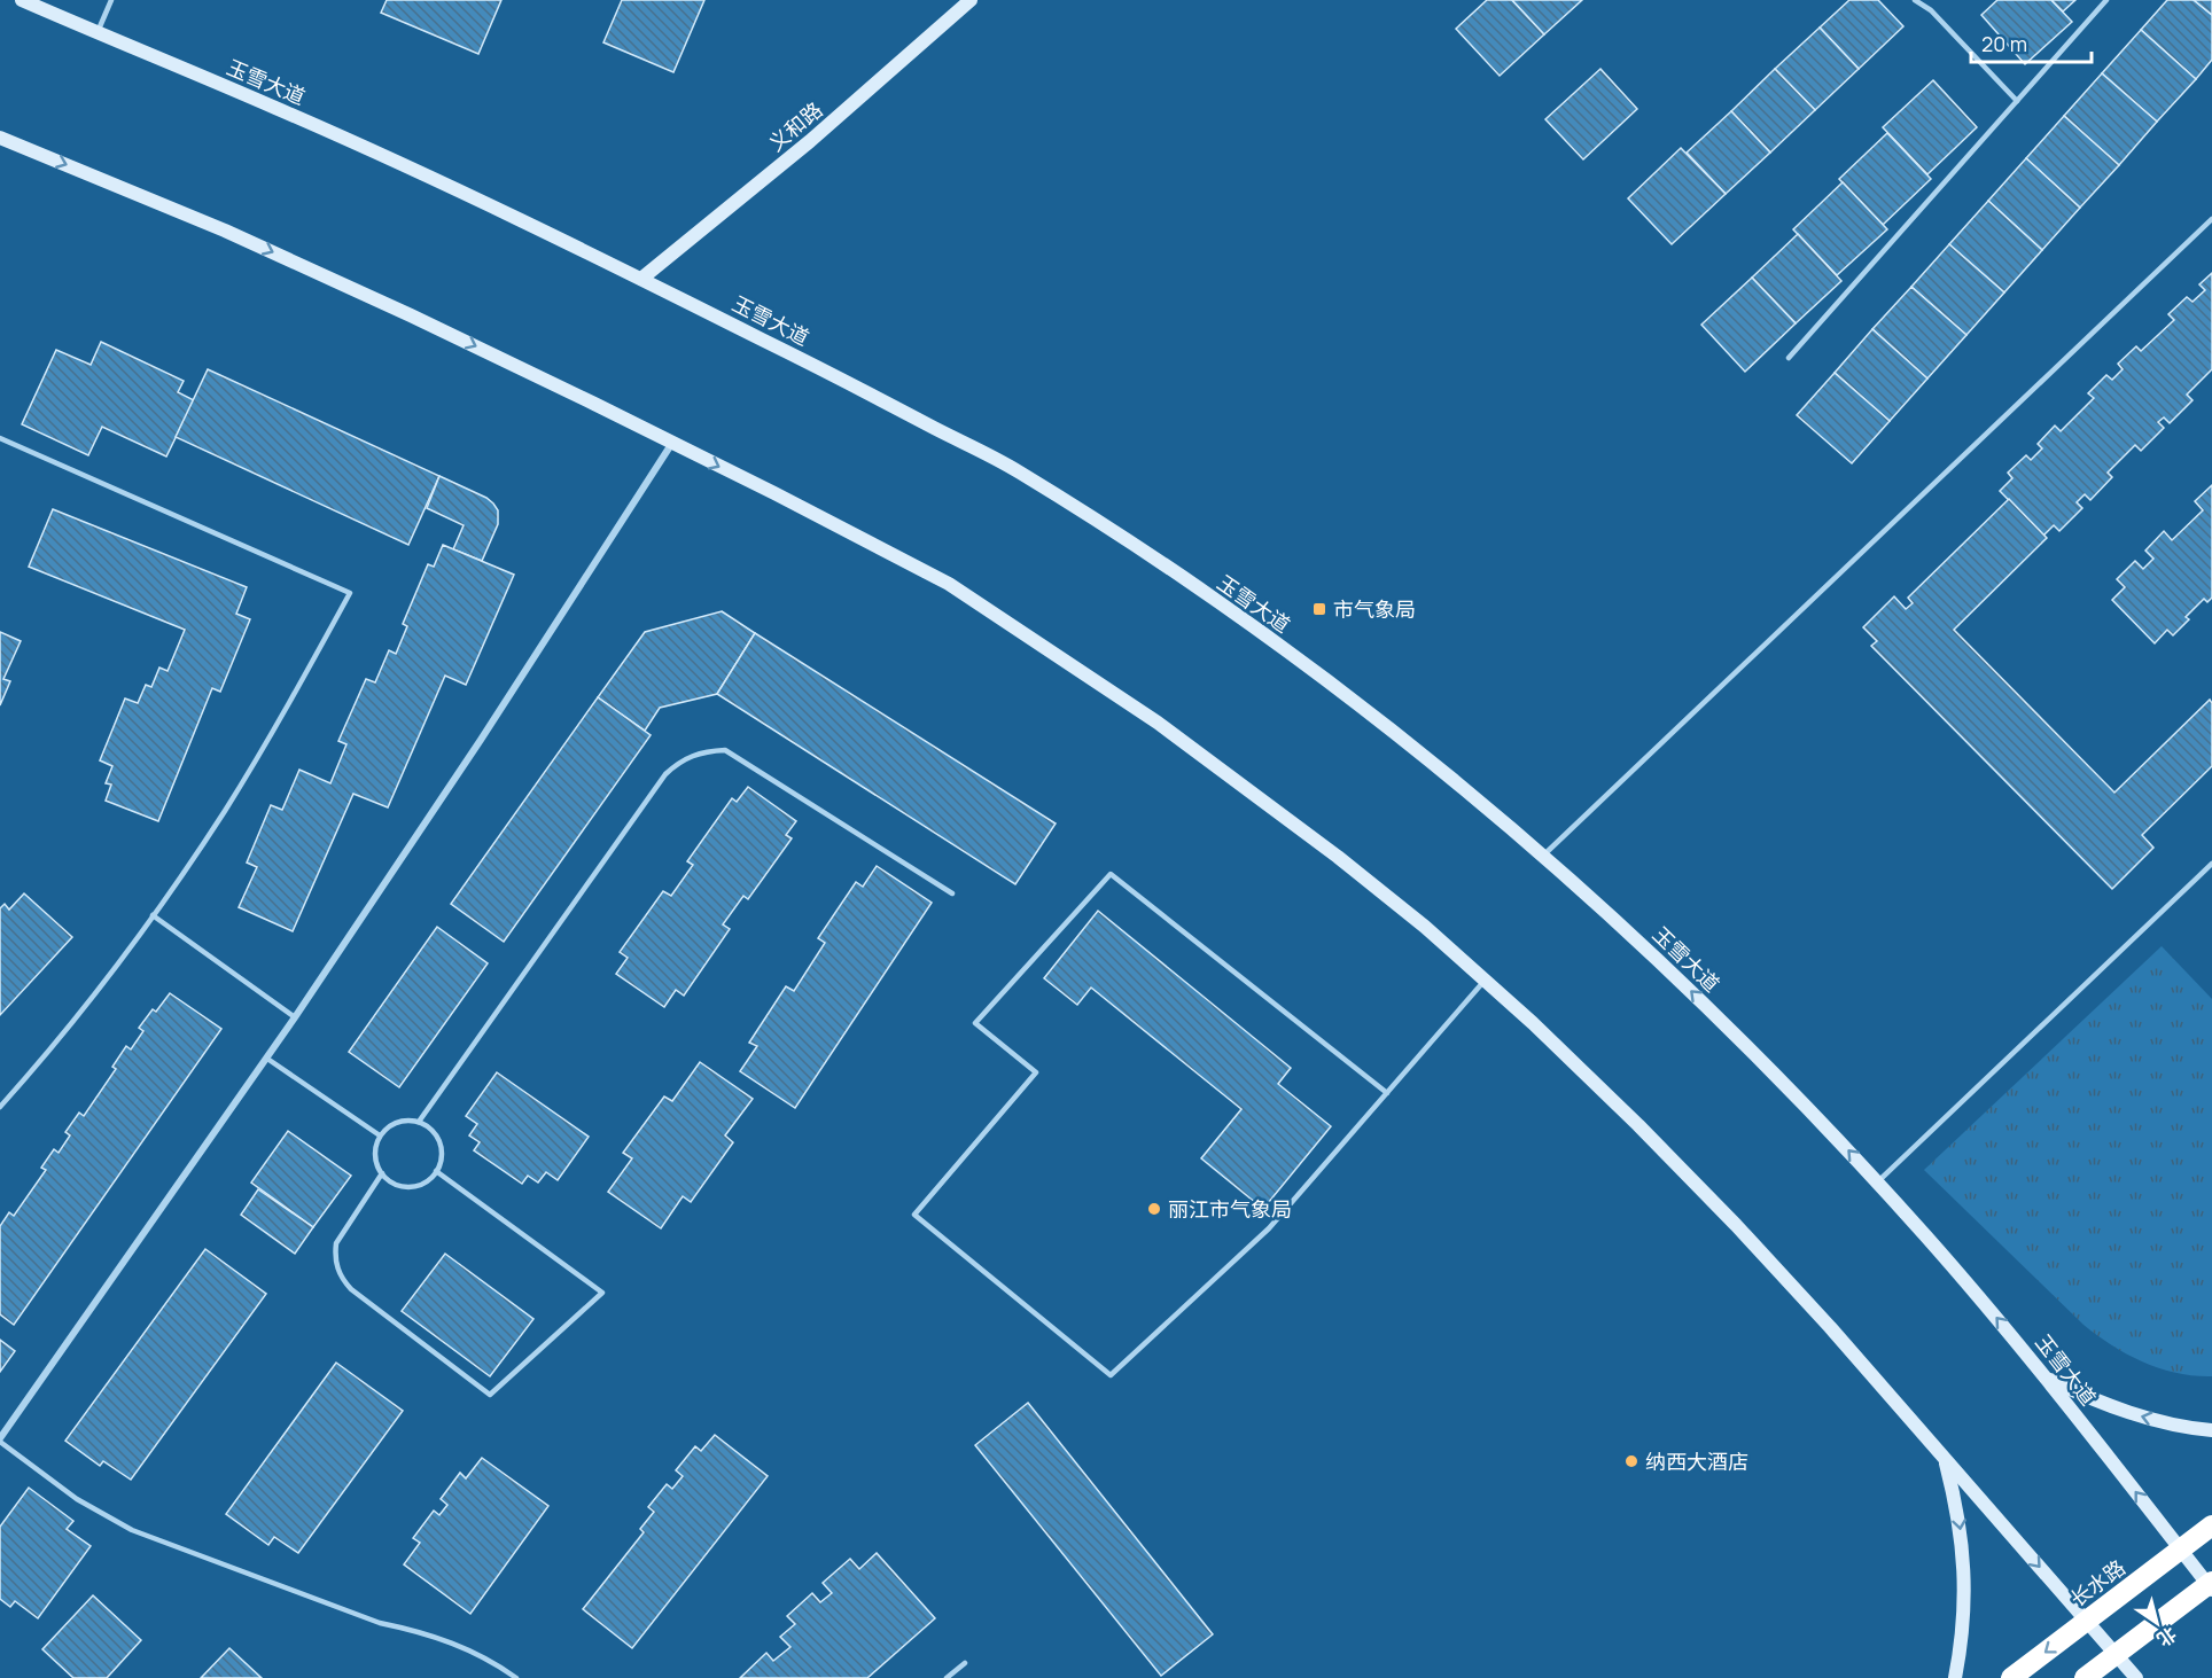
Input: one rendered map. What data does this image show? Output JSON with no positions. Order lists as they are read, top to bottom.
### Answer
{
  "streets": {
    "highway": ["长水路"],
    "main road": ["玉雪大道", "义和路"]
  },
  "crossings": [
    ["玉雪大道", "义和路"],
    ["玉雪大道", "长水路"]
  ],
  "places": {
    "transit": ["市气象局"],
    "other": ["丽江市气象局", "纳西大酒店"]
  },
  "scale_bar": "20 m",
  "north": "bottom right"
}
